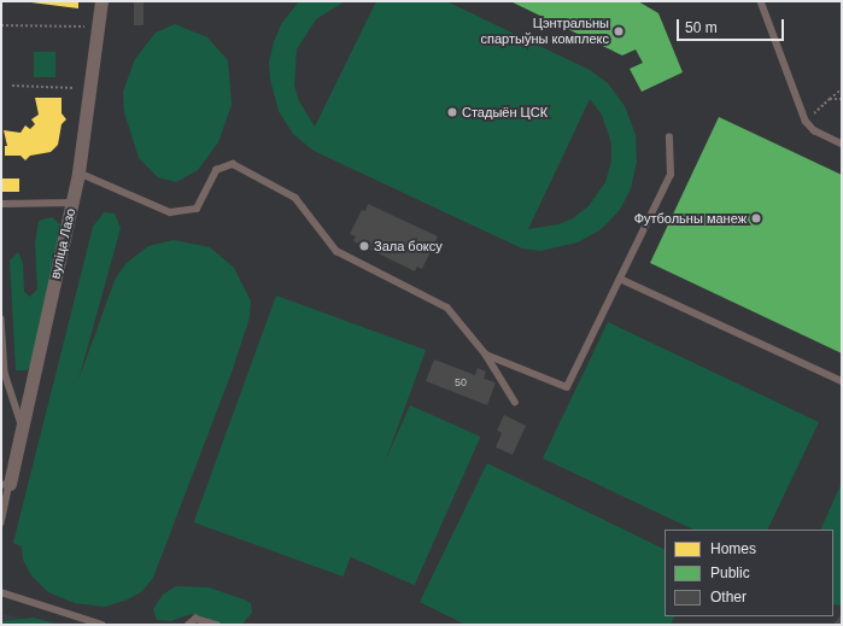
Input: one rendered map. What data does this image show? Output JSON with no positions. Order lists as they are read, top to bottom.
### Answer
{
  "streets": {
    "street": ["вуліца Лазо"]
  },
  "places": [
    "Цэнтральны спартыўны комплекс",
    "Стадыён ЦСК",
    "Футбольны манеж",
    "Зала боксу"
  ],
  "house_numbers": ["50"],
  "legend": ["Homes", "Public", "Other"],
  "scale_bar": "50 m"
}
